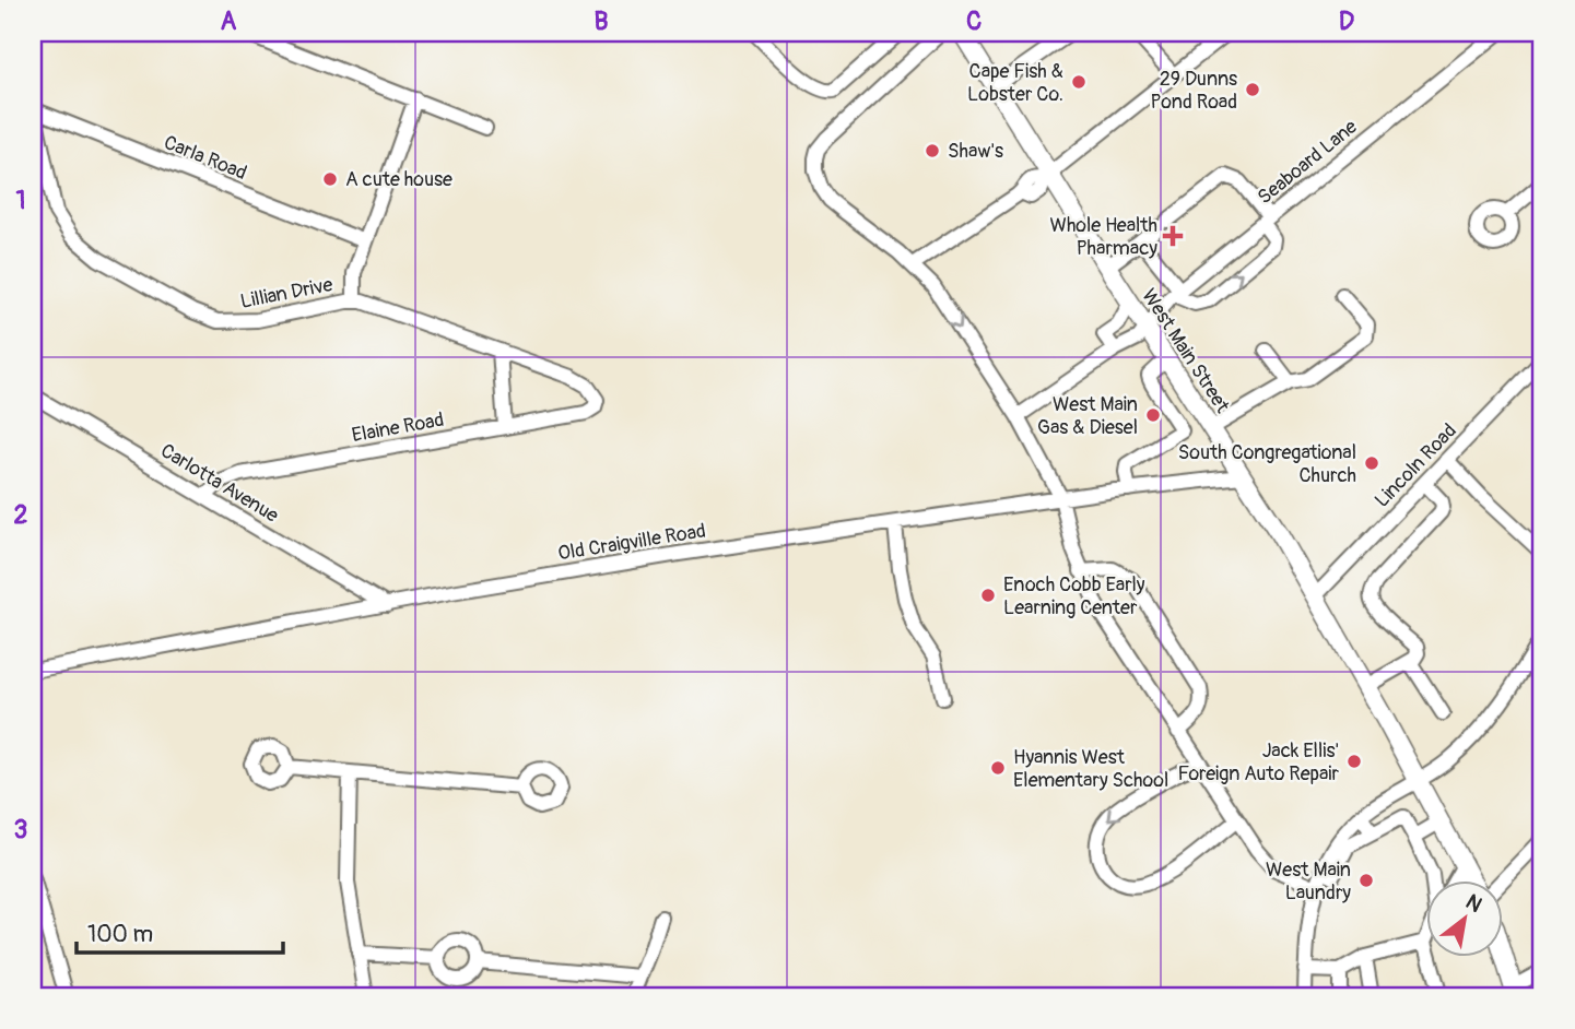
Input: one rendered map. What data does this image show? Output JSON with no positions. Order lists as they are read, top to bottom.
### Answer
{
  "streets": {
    "main road": ["West Main Street"],
    "street": [
      "Carla Road",
      "Seaboard Lane",
      "Lillian Drive",
      "Elaine Road",
      "Lincoln Road",
      "Carlotta Avenue",
      "Old Craigville Road"
    ]
  },
  "crossings": [
    ["Carla Road", "Lillian Drive"],
    ["Seaboard Lane", "West Main Street"],
    ["Lillian Drive", "Elaine Road"],
    ["West Main Street", "Lincoln Road"],
    ["West Main Street", "Old Craigville Road"],
    ["Elaine Road", "Carlotta Avenue"],
    ["Carlotta Avenue", "Old Craigville Road"]
  ],
  "places": {
    "other": [
      "Cape Fish & Lobster Co.",
      "29 Dunns Pond Road",
      "Shaw's",
      "A cute house",
      "West Main Gas & Diesel",
      "South Congregational Church",
      "Enoch Cobb Early Learning Center",
      "Jack Ellis' Foreign Auto Repair",
      "Hyannis West Elementary School",
      "West Main Laundry"
    ],
    "health": ["Whole Health Pharmacy"]
  },
  "scale_bar": "100 m",
  "north": "top right",
  "grid": {
    "columns": [
      "A",
      "B",
      "C",
      "D"
    ],
    "rows": ["1", "2", "3"]
  }
}
